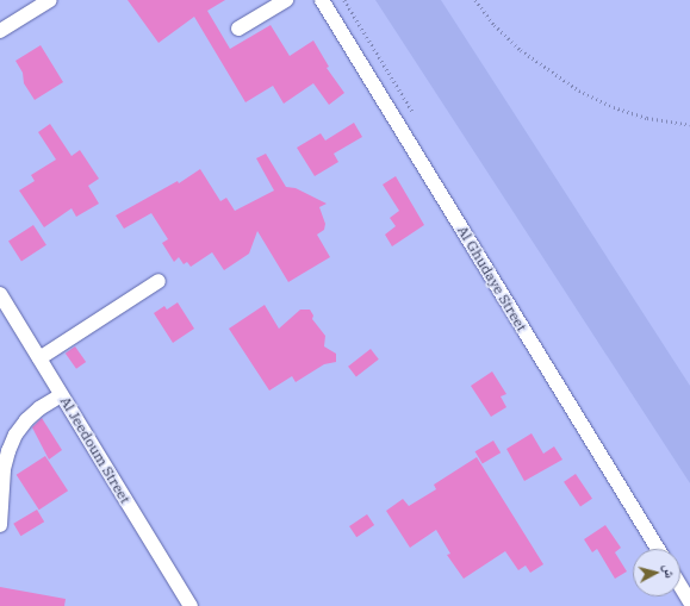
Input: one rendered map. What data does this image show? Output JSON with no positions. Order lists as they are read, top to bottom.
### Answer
{
  "streets": {
    "street": ["Al Ghudaye Street", "Al Jeedoum Street"]
  },
  "north": "right"
}
